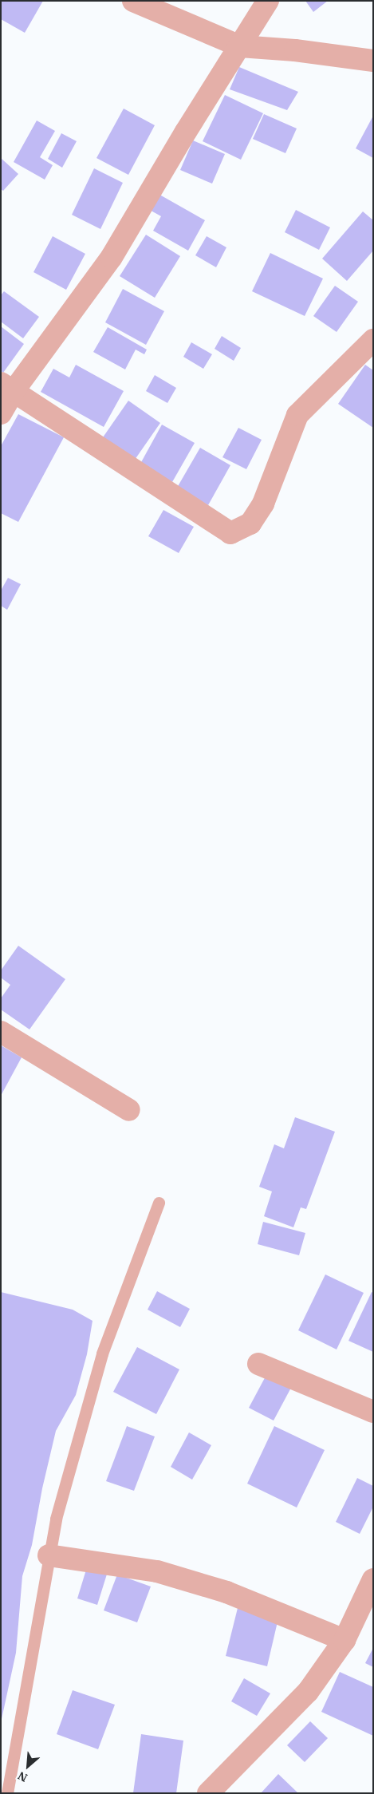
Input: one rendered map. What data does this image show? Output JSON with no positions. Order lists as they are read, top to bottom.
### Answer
{
  "north": "bottom left"
}
